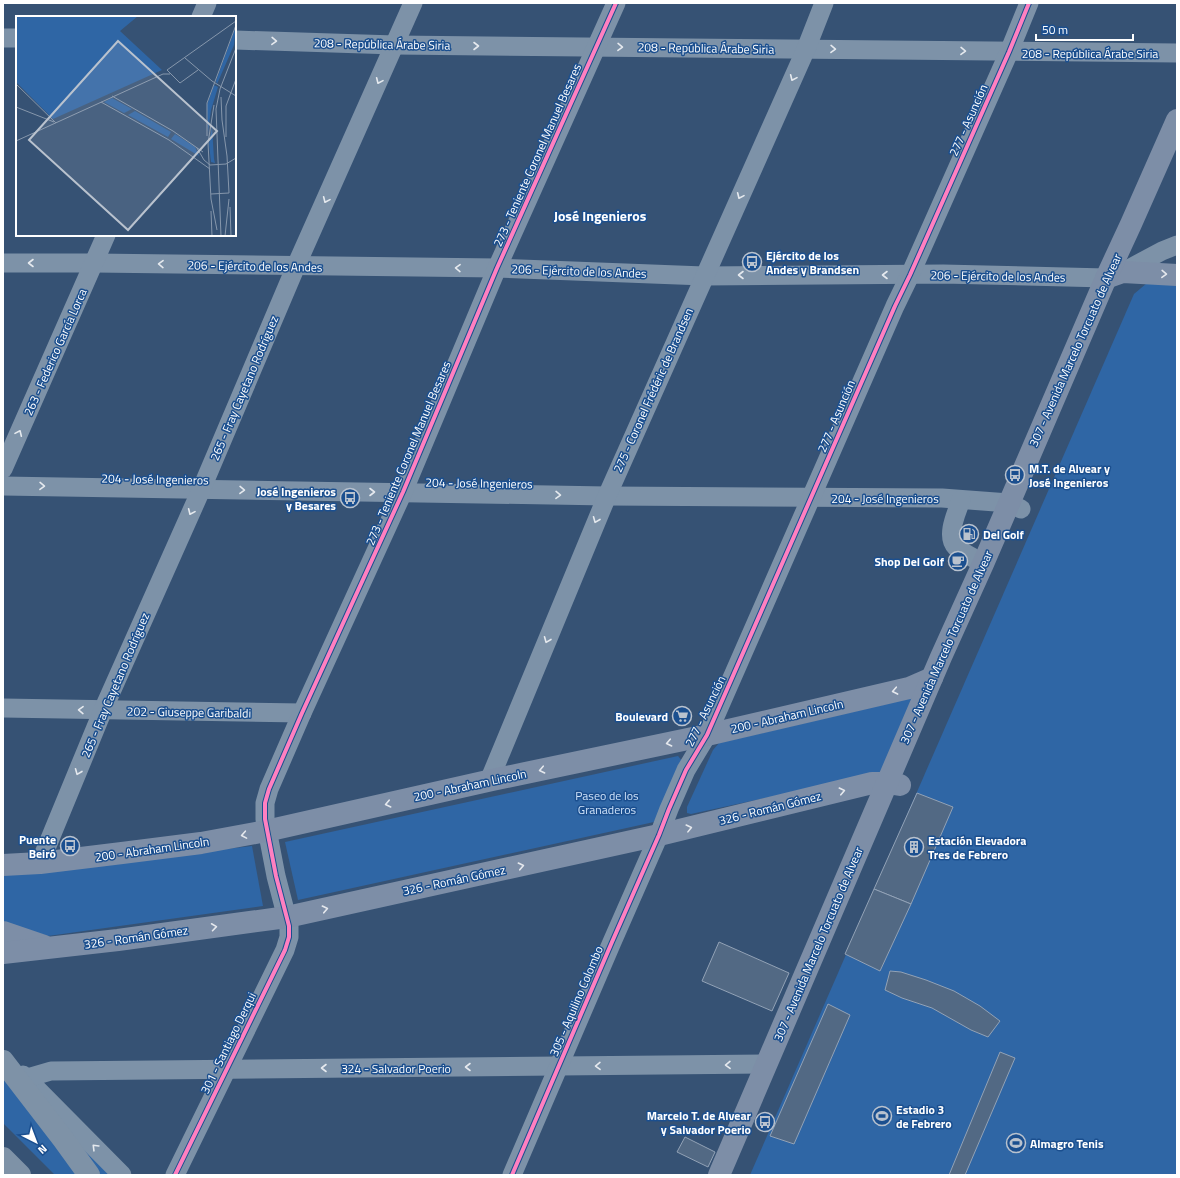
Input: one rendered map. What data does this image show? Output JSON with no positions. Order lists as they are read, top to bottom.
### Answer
{
  "streets": {
    "main road": ["307 - Avenida Marcelo Torcuato de Alvear", "200 - Abraham Lincoln", "326 - Román Gómez"],
    "street": [
      "208 - República Árabe Siria",
      "277 - Asunción",
      "273 - Teniente Coronel Manuel Besares",
      "206 - Ejército de los Andes",
      "263 - Federico García Lorca",
      "265 - Fray Cayetano Rodríguez",
      "275 - Coronel Frédéric de Brandsen",
      "204 - José Ingenieros",
      "202 - Giuseppe Garibaldi",
      "305 - Aquilino Colombo",
      "301 - Santiago Derqui",
      "324 - Salvador Poerio"
    ]
  },
  "crossings": [
    ["208 - República Árabe Siria", "277 - Asunción"],
    ["208 - República Árabe Siria", "273 - Teniente Coronel Manuel Besares"],
    ["208 - República Árabe Siria", "265 - Fray Cayetano Rodríguez"],
    ["208 - República Árabe Siria", "275 - Coronel Frédéric de Brandsen"],
    ["277 - Asunción", "206 - Ejército de los Andes"],
    ["277 - Asunción", "204 - José Ingenieros"],
    ["277 - Asunción", "200 - Abraham Lincoln"],
    ["277 - Asunción", "326 - Román Gómez"],
    ["277 - Asunción", "305 - Aquilino Colombo"],
    ["273 - Teniente Coronel Manuel Besares", "206 - Ejército de los Andes"],
    ["273 - Teniente Coronel Manuel Besares", "204 - José Ingenieros"],
    ["273 - Teniente Coronel Manuel Besares", "202 - Giuseppe Garibaldi"],
    ["273 - Teniente Coronel Manuel Besares", "200 - Abraham Lincoln"],
    ["273 - Teniente Coronel Manuel Besares", "326 - Román Gómez"],
    ["273 - Teniente Coronel Manuel Besares", "301 - Santiago Derqui"],
    ["206 - Ejército de los Andes", "307 - Avenida Marcelo Torcuato de Alvear"],
    ["206 - Ejército de los Andes", "263 - Federico García Lorca"],
    ["206 - Ejército de los Andes", "265 - Fray Cayetano Rodríguez"],
    ["206 - Ejército de los Andes", "275 - Coronel Frédéric de Brandsen"],
    ["307 - Avenida Marcelo Torcuato de Alvear", "204 - José Ingenieros"],
    ["307 - Avenida Marcelo Torcuato de Alvear", "200 - Abraham Lincoln"],
    ["307 - Avenida Marcelo Torcuato de Alvear", "326 - Román Gómez"],
    ["307 - Avenida Marcelo Torcuato de Alvear", "324 - Salvador Poerio"],
    ["265 - Fray Cayetano Rodríguez", "204 - José Ingenieros"],
    ["265 - Fray Cayetano Rodríguez", "202 - Giuseppe Garibaldi"],
    ["265 - Fray Cayetano Rodríguez", "200 - Abraham Lincoln"],
    ["275 - Coronel Frédéric de Brandsen", "204 - José Ingenieros"],
    ["275 - Coronel Frédéric de Brandsen", "200 - Abraham Lincoln"],
    ["326 - Román Gómez", "305 - Aquilino Colombo"],
    ["326 - Román Gómez", "301 - Santiago Derqui"],
    ["305 - Aquilino Colombo", "324 - Salvador Poerio"],
    ["301 - Santiago Derqui", "324 - Salvador Poerio"]
  ],
  "one_way": [
    "208 - República Árabe Siria",
    "206 - Ejército de los Andes",
    "263 - Federico García Lorca",
    "265 - Fray Cayetano Rodríguez",
    "275 - Coronel Frédéric de Brandsen",
    "204 - José Ingenieros",
    "200 - Abraham Lincoln",
    "326 - Román Gómez",
    "324 - Salvador Poerio"
  ],
  "districts": ["José Ingenieros"],
  "parks": ["Paseo de los Granaderos"],
  "places": {
    "bus stop": [
      "Ejército de los Andes y Brandsen",
      "M.T. de Alvear y José Ingenieros",
      "José Ingenieros y Besares",
      "Puente Beiró",
      "Marcelo T. de Alvear y Salvador Poerio"
    ],
    "fuel station": ["Del Golf"],
    "cafe": ["Shop Del Golf"],
    "supermarket": ["Boulevard"],
    "building": ["Estación Elevadora Tres de Febrero"],
    "sports": ["Estadio 3 de Febrero", "Almagro Tenis"]
  },
  "scale_bar": "50 m",
  "north": "bottom right"
}
